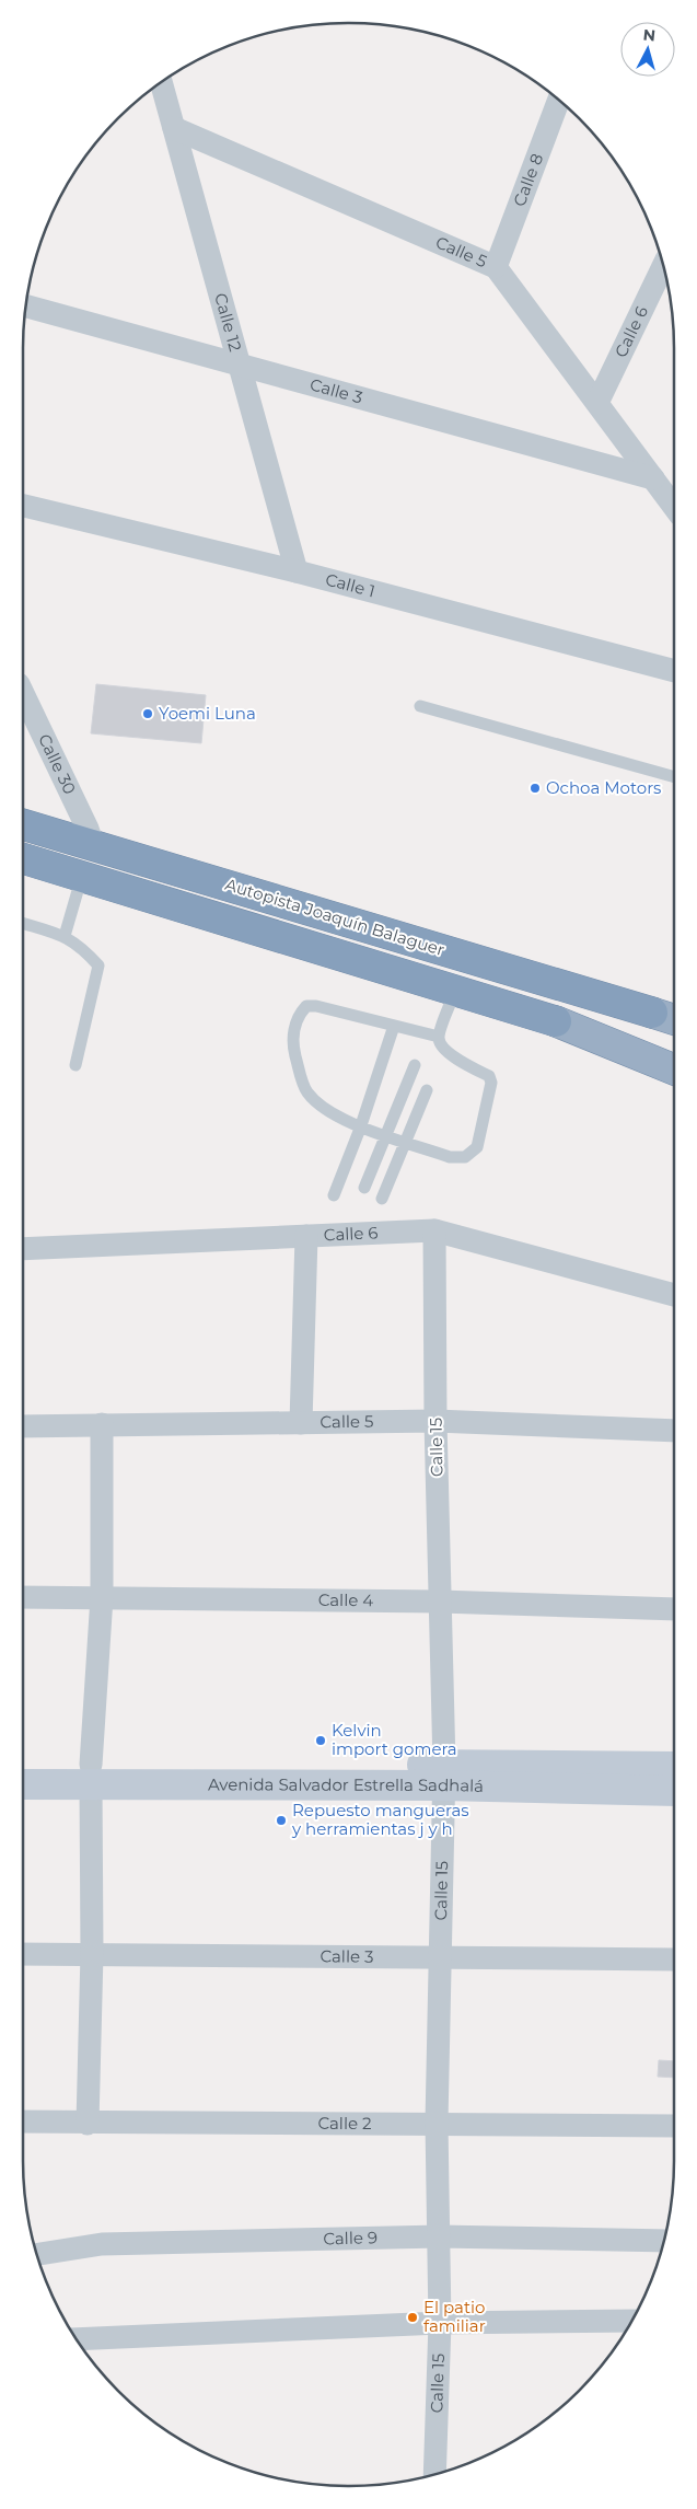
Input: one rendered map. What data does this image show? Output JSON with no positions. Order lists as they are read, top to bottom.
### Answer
{
  "streets": {
    "highway": ["Autopista Joaquín Balaguer"],
    "main road": ["Avenida Salvador Estrella Sadhalá"],
    "street": [
      "Calle 8",
      "Calle 5",
      "Calle 12",
      "Calle 6",
      "Calle 3",
      "Calle 1",
      "Calle 30",
      "Calle 15",
      "Calle 4",
      "Calle 2",
      "Calle 9"
    ]
  },
  "crossings": [
    ["Calle 8", "Calle 5"],
    ["Calle 5", "Calle 12"],
    ["Calle 5", "Calle 6"],
    ["Calle 5", "Calle 3"],
    ["Calle 5", "Calle 15"],
    ["Calle 12", "Calle 3"],
    ["Calle 12", "Calle 1"],
    ["Calle 6", "Calle 15"],
    ["Calle 3", "Calle 15"],
    ["Calle 30", "Autopista Joaquín Balaguer"],
    ["Calle 15", "Calle 4"],
    ["Calle 15", "Avenida Salvador Estrella Sadhalá"],
    ["Calle 15", "Calle 2"],
    ["Calle 15", "Calle 9"]
  ],
  "places": [
    "Yoemi Luna",
    "Ochoa Motors",
    "Kelvin import gomera",
    "Repuesto mangueras y herramientas j y h",
    "El patio familiar"
  ],
  "north": "top"
}
